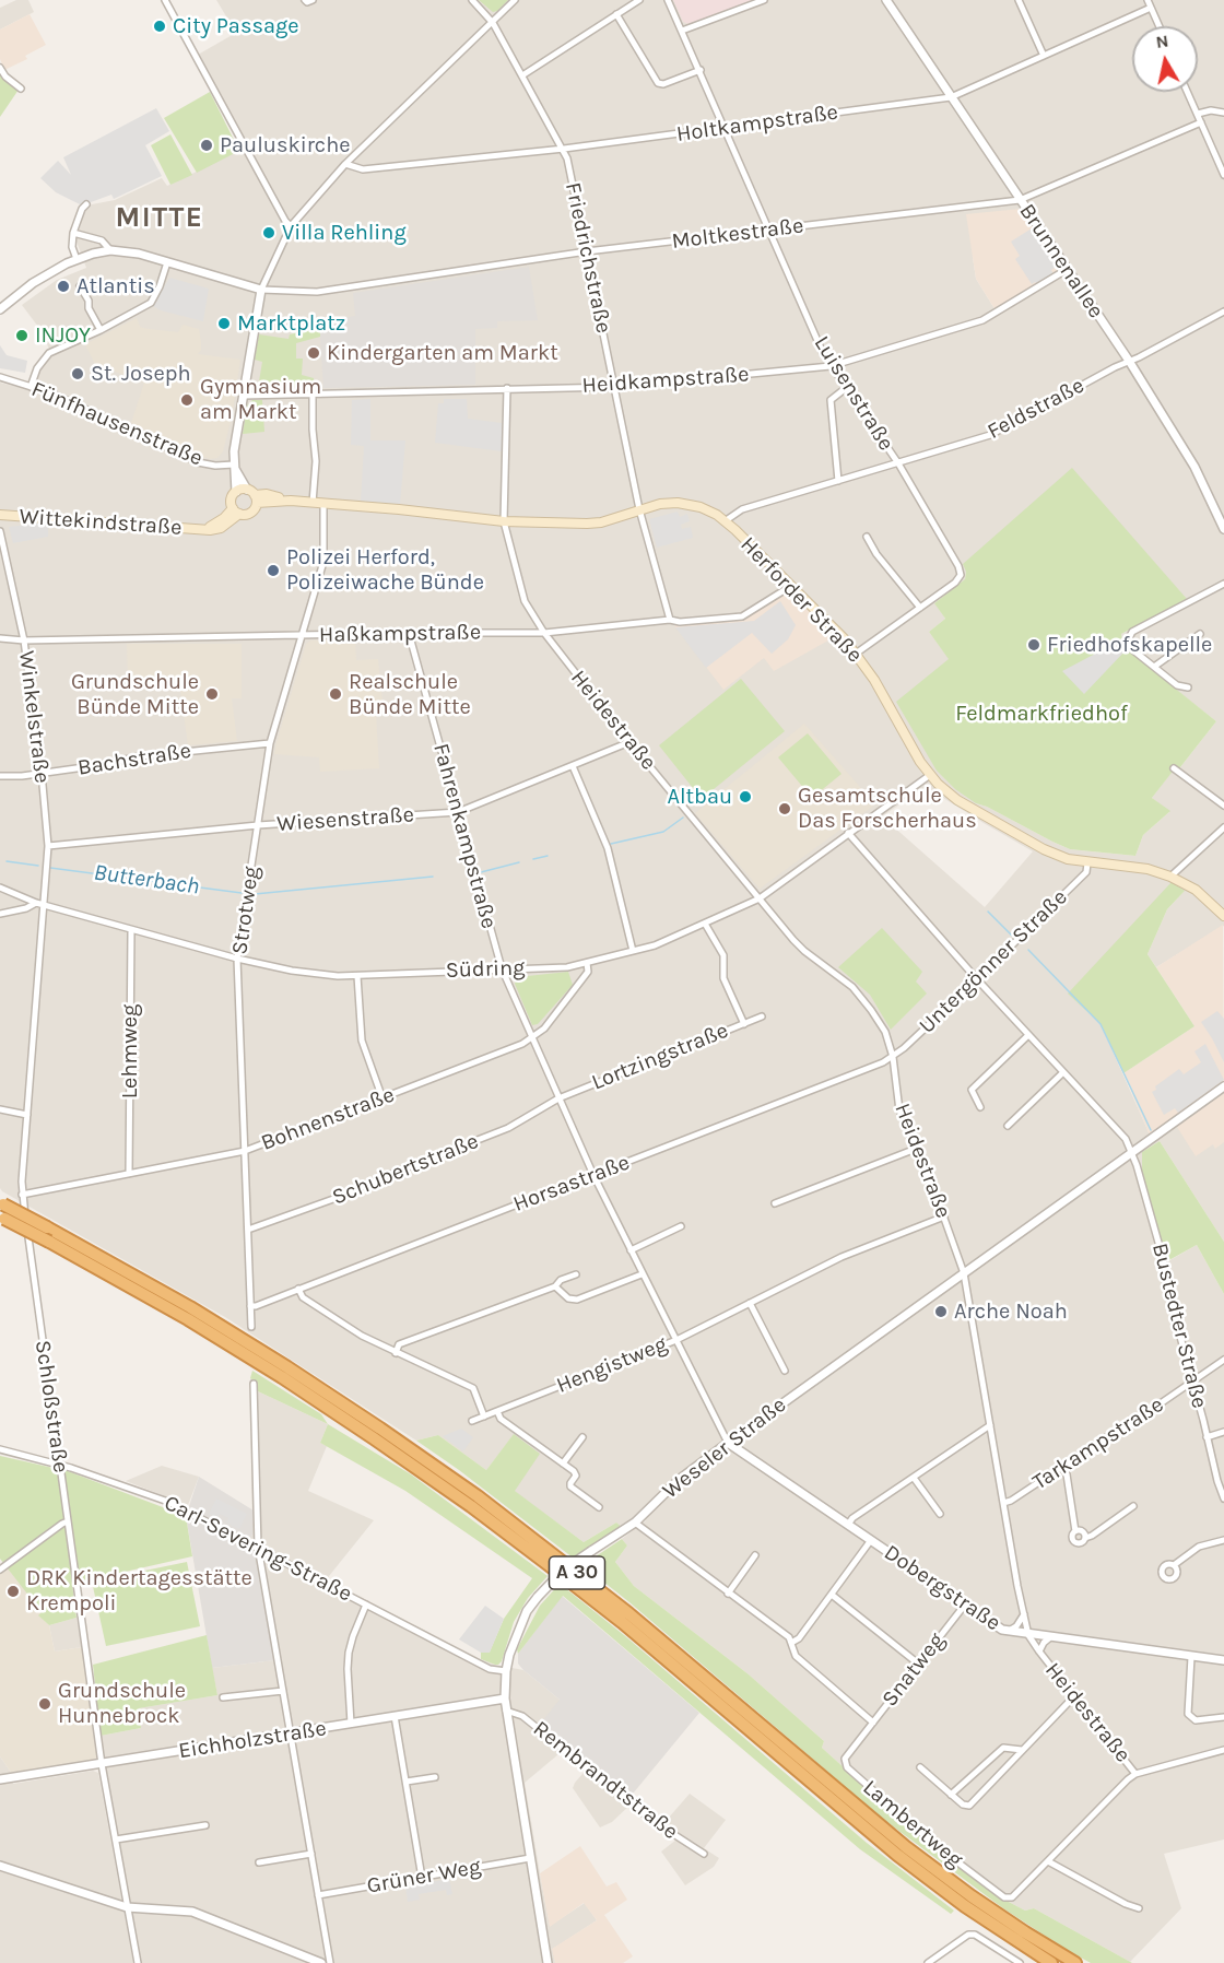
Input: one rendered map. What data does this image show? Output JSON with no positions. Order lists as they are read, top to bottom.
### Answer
{
  "streets": {
    "highway": ["A 30"],
    "main road": ["Wittekindstraße", "Herforder Straße"],
    "street": [
      "Holtkampstraße",
      "Moltkestraße",
      "Friedrichstraße",
      "Brunnenallee",
      "Heidkampstraße",
      "Luisenstraße",
      "Feldstraße",
      "Fünfhausenstraße",
      "Haßkampstraße",
      "Winkelstraße",
      "Heidestraße",
      "Bachstraße",
      "Wiesenstraße",
      "Fahrenkampstraße",
      "Strotweg",
      "Untergönner Straße",
      "Südring",
      "Lehmweg",
      "Lortzingstraße",
      "Bohnenstraße",
      "Schubertstraße",
      "Horsastraße",
      "Bustedter Straße",
      "Hengistweg",
      "Schloßstraße",
      "Tarkampstraße",
      "Weseler Straße",
      "Carl-Severing-Straße",
      "Dobergstraße",
      "Snatweg",
      "Eichholzstraße",
      "Rembrandtstraße",
      "Lambertweg",
      "Grüner Weg"
    ]
  },
  "crossings": [
    ["Holtkampstraße", "Friedrichstraße"],
    ["Holtkampstraße", "Brunnenallee"],
    ["Holtkampstraße", "Luisenstraße"],
    ["Moltkestraße", "Friedrichstraße"],
    ["Moltkestraße", "Brunnenallee"],
    ["Moltkestraße", "Luisenstraße"],
    ["Friedrichstraße", "Heidkampstraße"],
    ["Friedrichstraße", "Herforder Straße"],
    ["Friedrichstraße", "Haßkampstraße"],
    ["Brunnenallee", "Heidkampstraße"],
    ["Brunnenallee", "Feldstraße"],
    ["Heidkampstraße", "Luisenstraße"],
    ["Heidkampstraße", "Heidestraße"],
    ["Luisenstraße", "Feldstraße"],
    ["Feldstraße", "Herforder Straße"],
    ["Wittekindstraße", "Herforder Straße"],
    ["Herforder Straße", "Haßkampstraße"],
    ["Herforder Straße", "Heidestraße"],
    ["Herforder Straße", "Strotweg"],
    ["Herforder Straße", "Untergönner Straße"],
    ["Herforder Straße", "Südring"],
    ["Haßkampstraße", "Winkelstraße"],
    ["Haßkampstraße", "Heidestraße"],
    ["Haßkampstraße", "Fahrenkampstraße"],
    ["Haßkampstraße", "Strotweg"],
    ["Winkelstraße", "Bachstraße"],
    ["Winkelstraße", "Wiesenstraße"],
    ["Winkelstraße", "Südring"],
    ["Winkelstraße", "Schloßstraße"],
    ["Heidestraße", "Wiesenstraße"],
    ["Heidestraße", "Untergönner Straße"],
    ["Heidestraße", "Südring"],
    ["Heidestraße", "Horsastraße"],
    ["Heidestraße", "Hengistweg"],
    ["Heidestraße", "Tarkampstraße"],
    ["Heidestraße", "Weseler Straße"],
    ["Heidestraße", "Dobergstraße"],
    ["Bachstraße", "Strotweg"],
    ["Wiesenstraße", "Fahrenkampstraße"],
    ["Wiesenstraße", "Strotweg"],
    ["Fahrenkampstraße", "Südring"],
    ["Fahrenkampstraße", "Lortzingstraße"],
    ["Fahrenkampstraße", "Bohnenstraße"],
    ["Fahrenkampstraße", "Schubertstraße"],
    ["Fahrenkampstraße", "Horsastraße"],
    ["Fahrenkampstraße", "Hengistweg"],
    ["Fahrenkampstraße", "Weseler Straße"],
    ["Fahrenkampstraße", "Dobergstraße"],
    ["Strotweg", "Südring"],
    ["Strotweg", "Bohnenstraße"],
    ["Strotweg", "Schubertstraße"],
    ["Strotweg", "Horsastraße"],
    ["Untergönner Straße", "Horsastraße"],
    ["Untergönner Straße", "Bustedter Straße"],
    ["Südring", "Lehmweg"],
    ["Südring", "Bohnenstraße"],
    ["Südring", "Bustedter Straße"],
    ["Südring", "Schloßstraße"],
    ["Lehmweg", "Bohnenstraße"],
    ["Lortzingstraße", "Schubertstraße"],
    ["Bohnenstraße", "Schloßstraße"],
    ["Bustedter Straße", "Tarkampstraße"],
    ["Bustedter Straße", "Weseler Straße"],
    ["Schloßstraße", "Carl-Severing-Straße"],
    ["Schloßstraße", "Eichholzstraße"],
    ["Weseler Straße", "Carl-Severing-Straße"],
    ["Weseler Straße", "Dobergstraße"],
    ["Weseler Straße", "Eichholzstraße"],
    ["Weseler Straße", "Rembrandtstraße"],
    ["Weseler Straße", "Grüner Weg"],
    ["Dobergstraße", "Snatweg"],
    ["Snatweg", "Lambertweg"]
  ],
  "districts": ["MITTE"],
  "water": ["Butterbach"],
  "parks": ["Feldmarkfriedhof"],
  "places": [
    "City Passage",
    "Pauluskirche",
    "Villa Rehling",
    "Atlantis",
    "Marktplatz",
    "INJOY",
    "Kindergarten am Markt",
    "St. Joseph",
    "Gymnasium am Markt",
    "Polizei Herford, Polizeiwache Bünde",
    "Friedhofskapelle",
    "Grundschule Bünde Mitte",
    "Realschule Bünde Mitte",
    "Altbau",
    "Gesamtschule Das Forscherhaus",
    "Arche Noah",
    "DRK Kindertagesstätte Krempoli",
    "Grundschule Hunnebrock"
  ],
  "north": "top"
}
